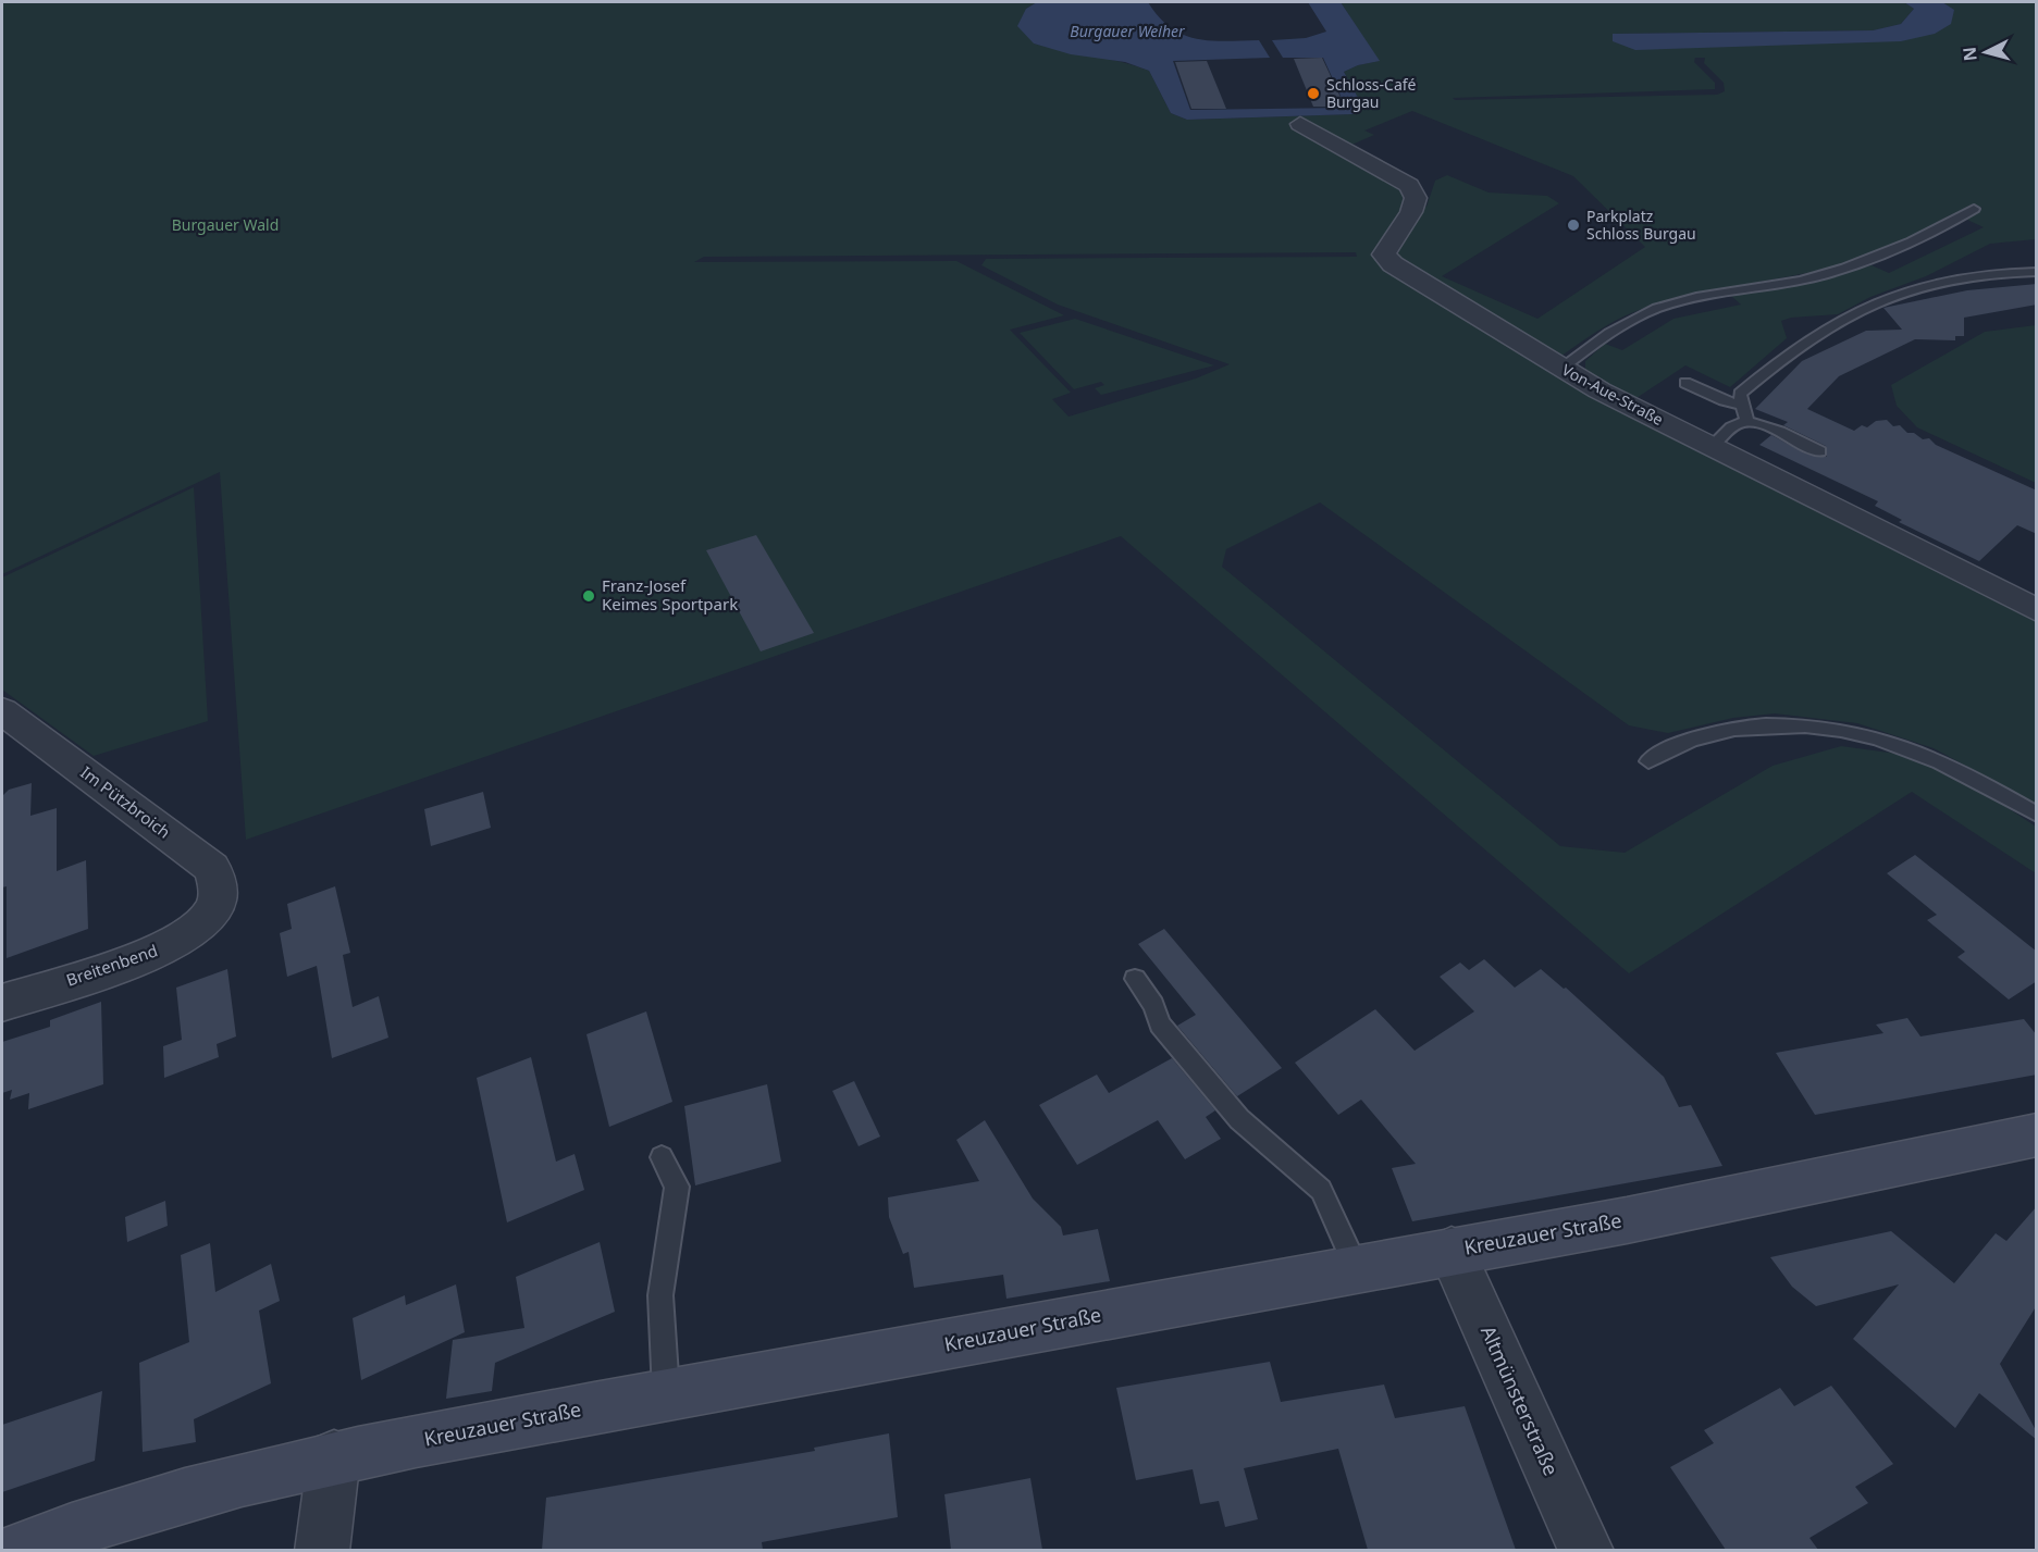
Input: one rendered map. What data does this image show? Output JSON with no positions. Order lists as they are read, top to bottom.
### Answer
{
  "streets": {
    "main road": ["Kreuzauer Straße"],
    "street": [
      "Von-Aue-Straße",
      "Im Pützbroich",
      "Breitenbend",
      "Altmünsterstraße"
    ]
  },
  "crossings": [
    ["Im Pützbroich", "Breitenbend"],
    ["Kreuzauer Straße", "Altmünsterstraße"]
  ],
  "water": ["Burgauer Weiher"],
  "parks": ["Burgauer Wald"],
  "places": ["Schloss-Café Burgau", "Parkplatz Schloss Burgau", "Franz-Josef Keimes Sportpark"],
  "north": "left"
}
